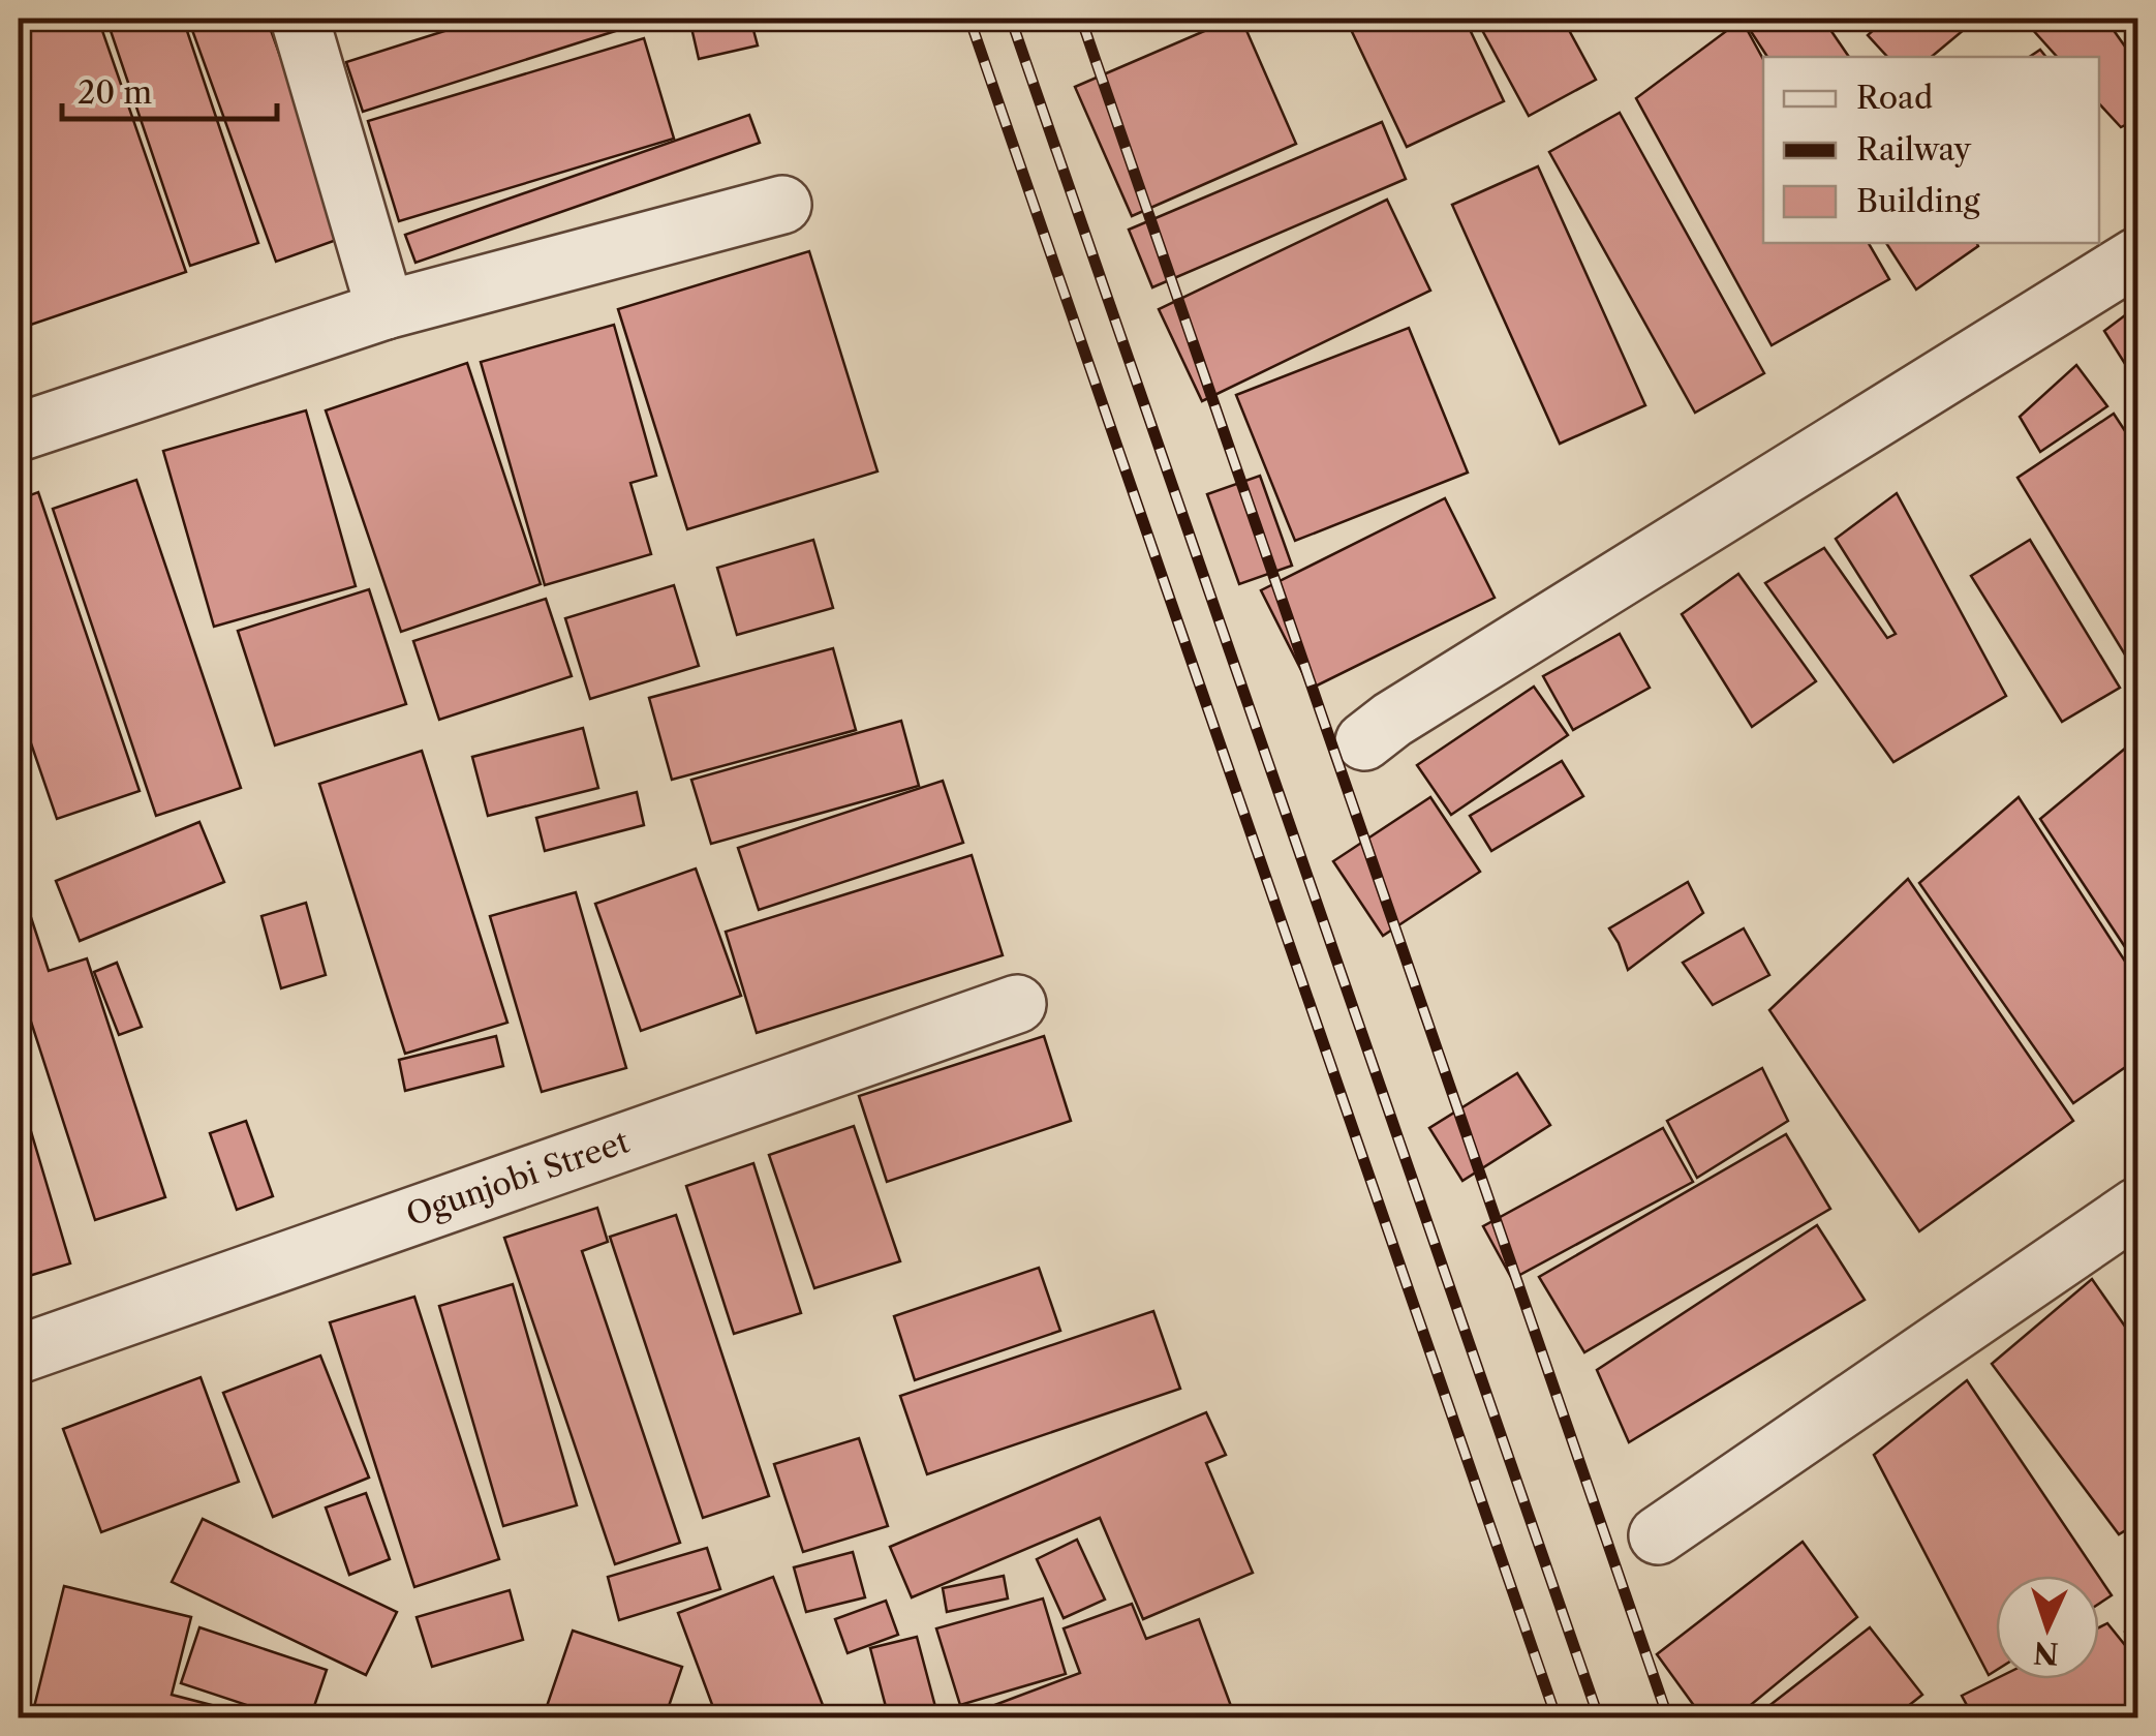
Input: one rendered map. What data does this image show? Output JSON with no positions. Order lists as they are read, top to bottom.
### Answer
{
  "streets": {
    "street": ["Ogunjobi Street"]
  },
  "legend": ["Road", "Railway", "Building"],
  "scale_bar": "20 m",
  "north": "bottom"
}
